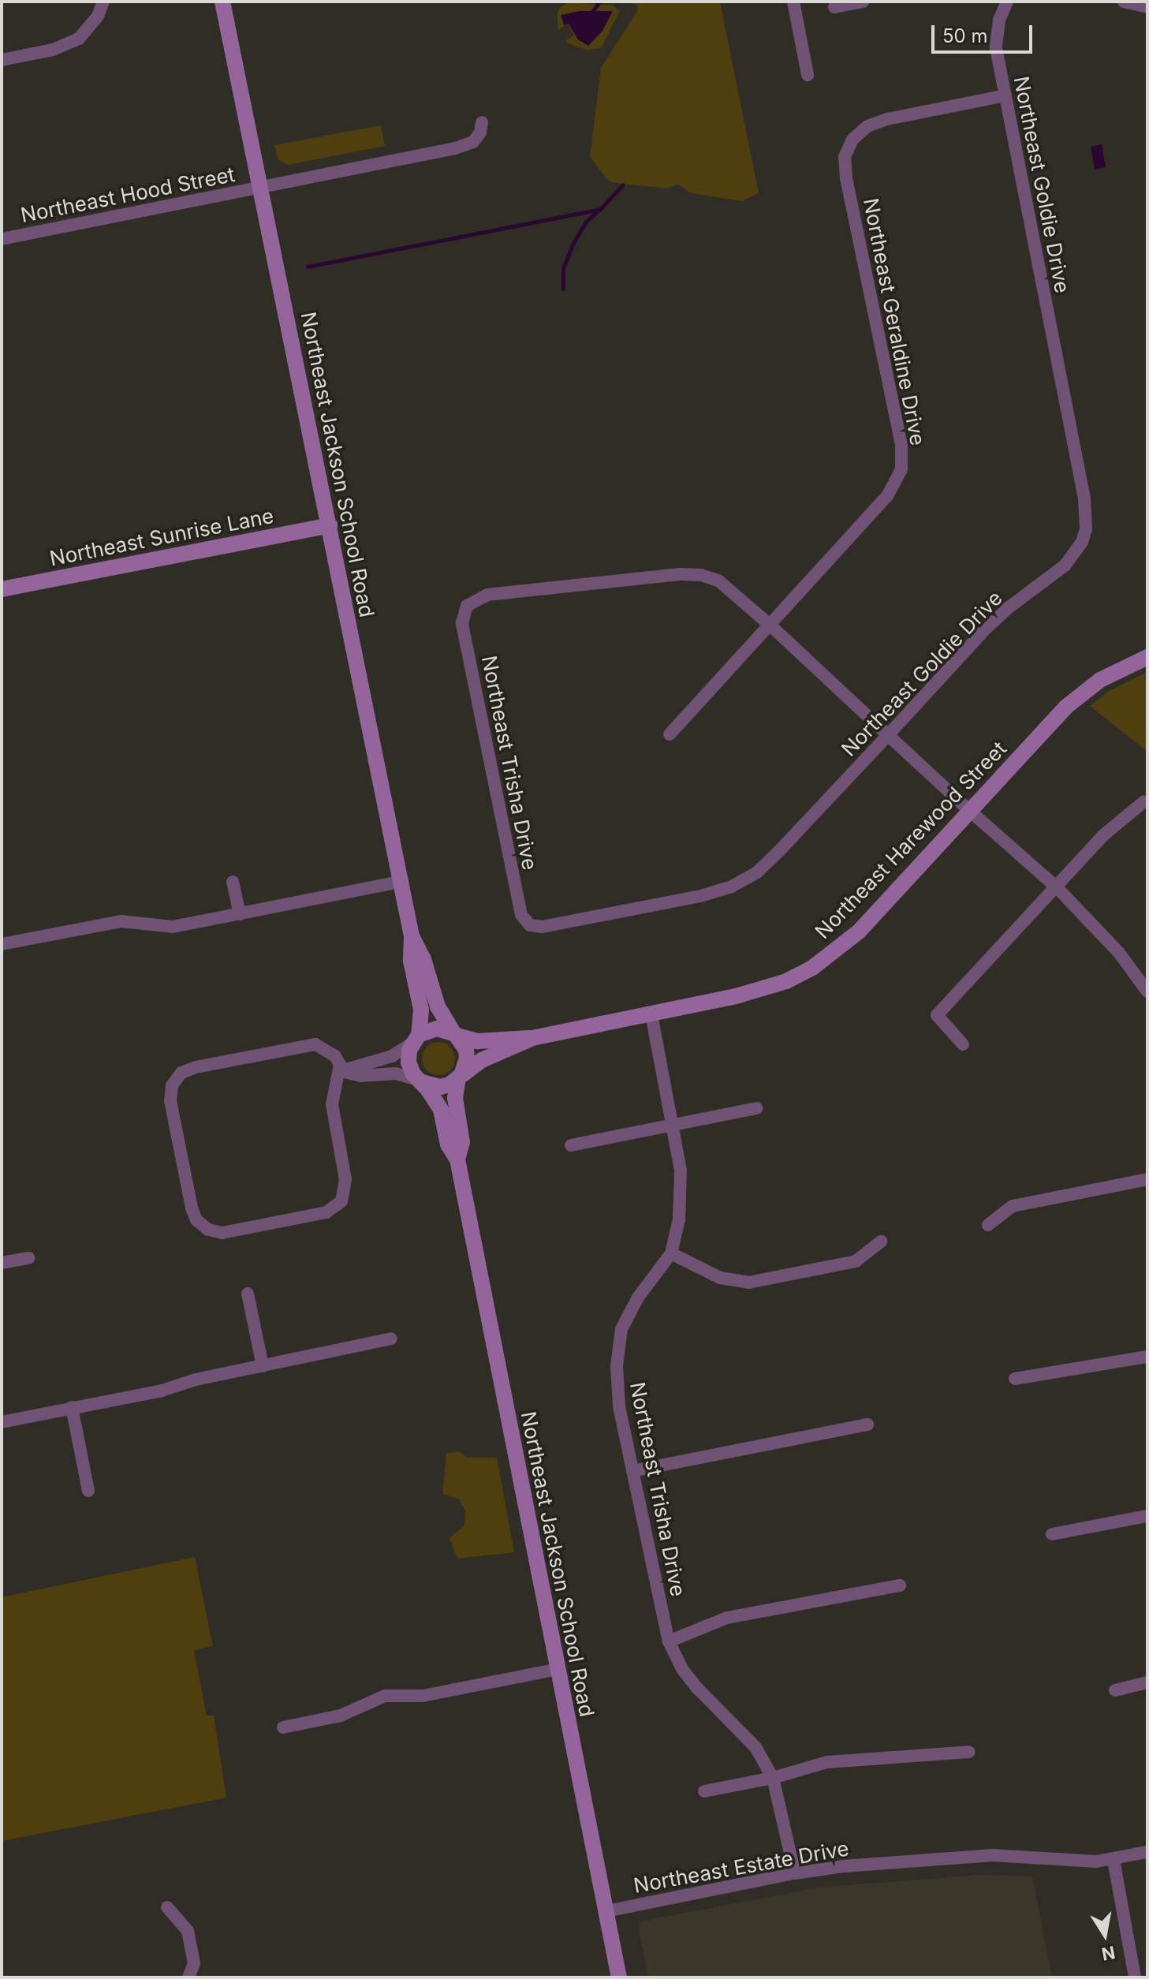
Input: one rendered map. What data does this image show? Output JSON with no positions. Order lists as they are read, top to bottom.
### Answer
{
  "streets": {
    "street": [
      "Northeast Goldie Drive",
      "Northeast Hood Street",
      "Northeast Geraldine Drive",
      "Northeast Jackson School Road",
      "Northeast Sunrise Lane",
      "Northeast Trisha Drive",
      "Northeast Harewood Street",
      "Northeast Estate Drive"
    ]
  },
  "crossings": [
    ["Northeast Goldie Drive", "Northeast Geraldine Drive"],
    ["Northeast Goldie Drive", "Northeast Trisha Drive"],
    ["Northeast Hood Street", "Northeast Jackson School Road"],
    ["Northeast Geraldine Drive", "Northeast Trisha Drive"],
    ["Northeast Jackson School Road", "Northeast Sunrise Lane"],
    ["Northeast Jackson School Road", "Northeast Harewood Street"],
    ["Northeast Jackson School Road", "Northeast Estate Drive"],
    ["Northeast Trisha Drive", "Northeast Harewood Street"],
    ["Northeast Trisha Drive", "Northeast Estate Drive"]
  ],
  "scale_bar": "50 m",
  "north": "bottom"
}
